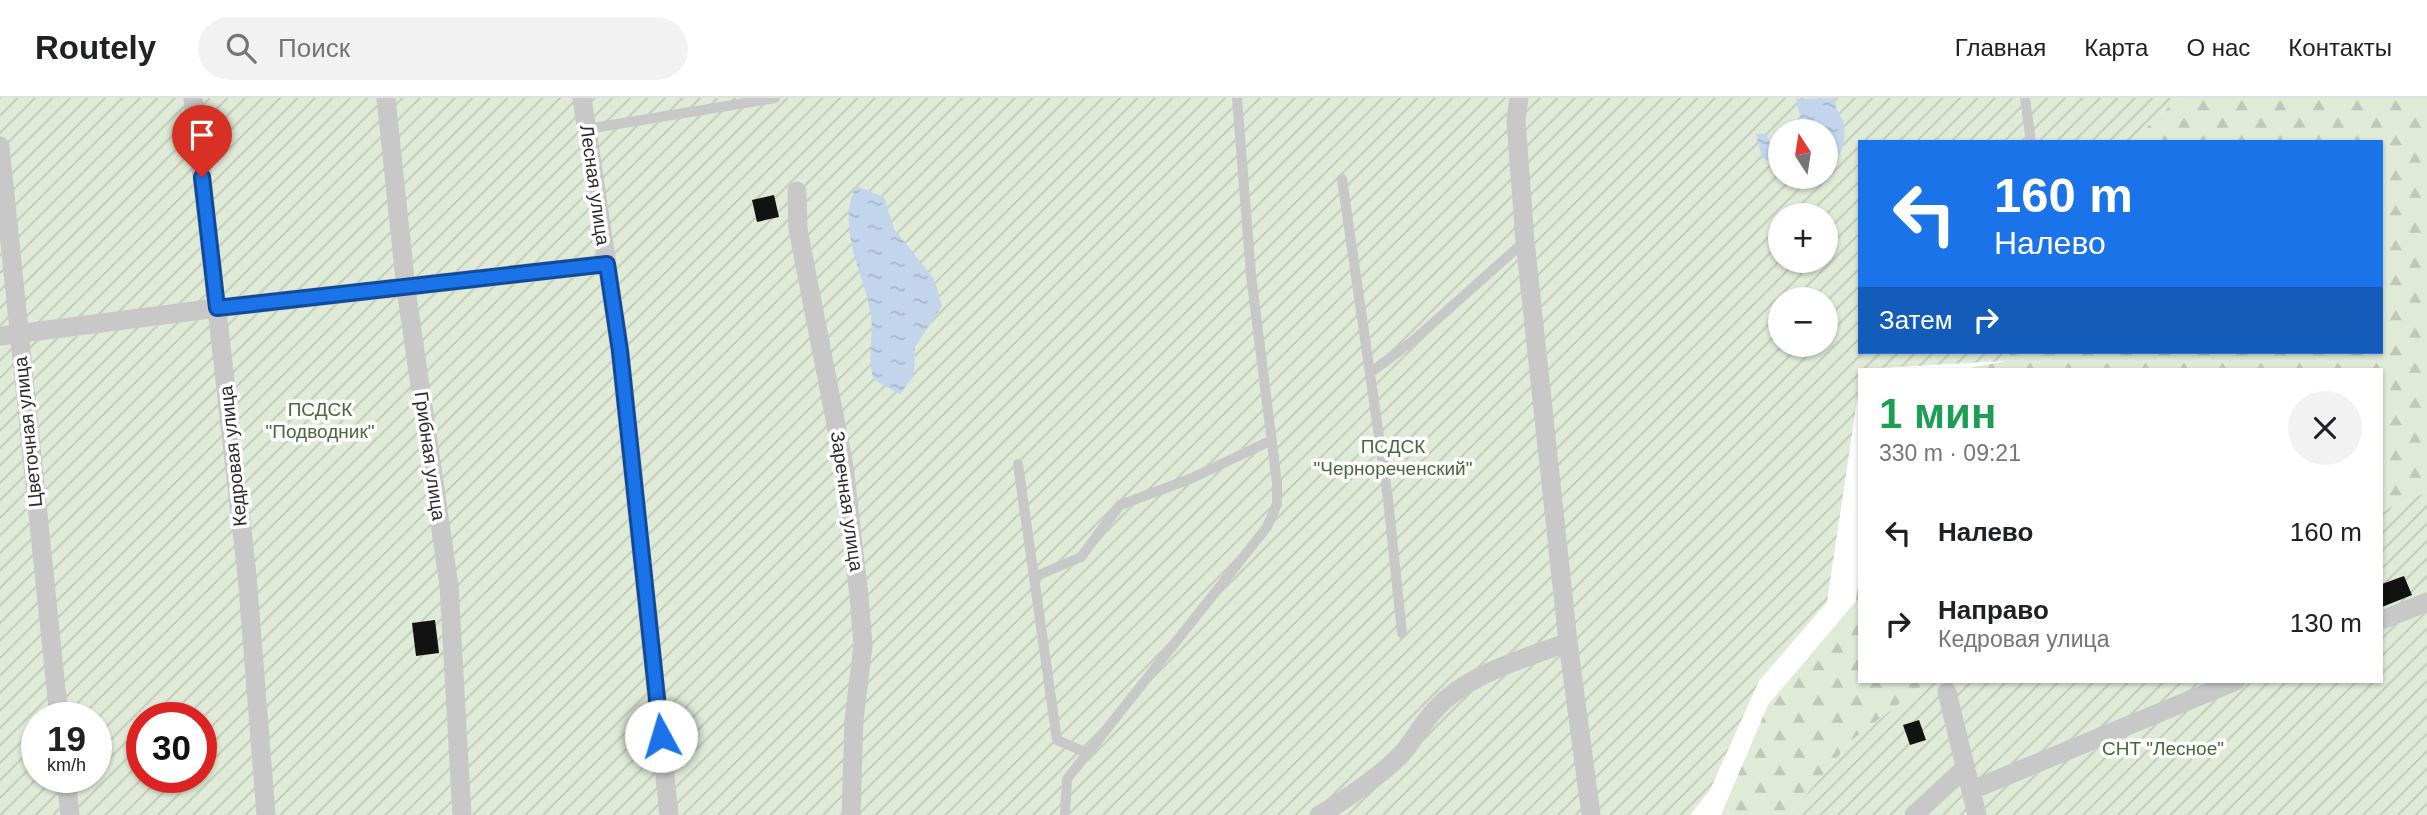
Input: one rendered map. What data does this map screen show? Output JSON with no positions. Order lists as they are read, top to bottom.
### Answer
{
  "streets": {
    "street": [
      "Лесная улица",
      "Цветочная улица",
      "Кедровая улица",
      "Грибная улица",
      "Заречная улица"
    ]
  },
  "parks": ["ПСДСК \"Подводник\"", "ПСДСК \"Чернореченский\"", "СНТ \"Лесное\""],
  "north": "top",
  "page": {
    "header": "Routely",
    "search": "Поиск",
    "nav": [
      "Главная",
      "Карта",
      "О нас",
      "Контакты"
    ],
    "map_buttons": ["+", "−"],
    "turn": ["160 m", "Налево"],
    "then": "Затем",
    "heading": ["1 мин", "330 m · 09:21"],
    "list": [
      {
        "name": "Налево",
        "value": "160 m"
      },
      {
        "name": "Направо",
        "note": "Кедровая улица",
        "value": "130 m"
      }
    ],
    "speed": "19 km/h",
    "limit": "30"
  }
}
